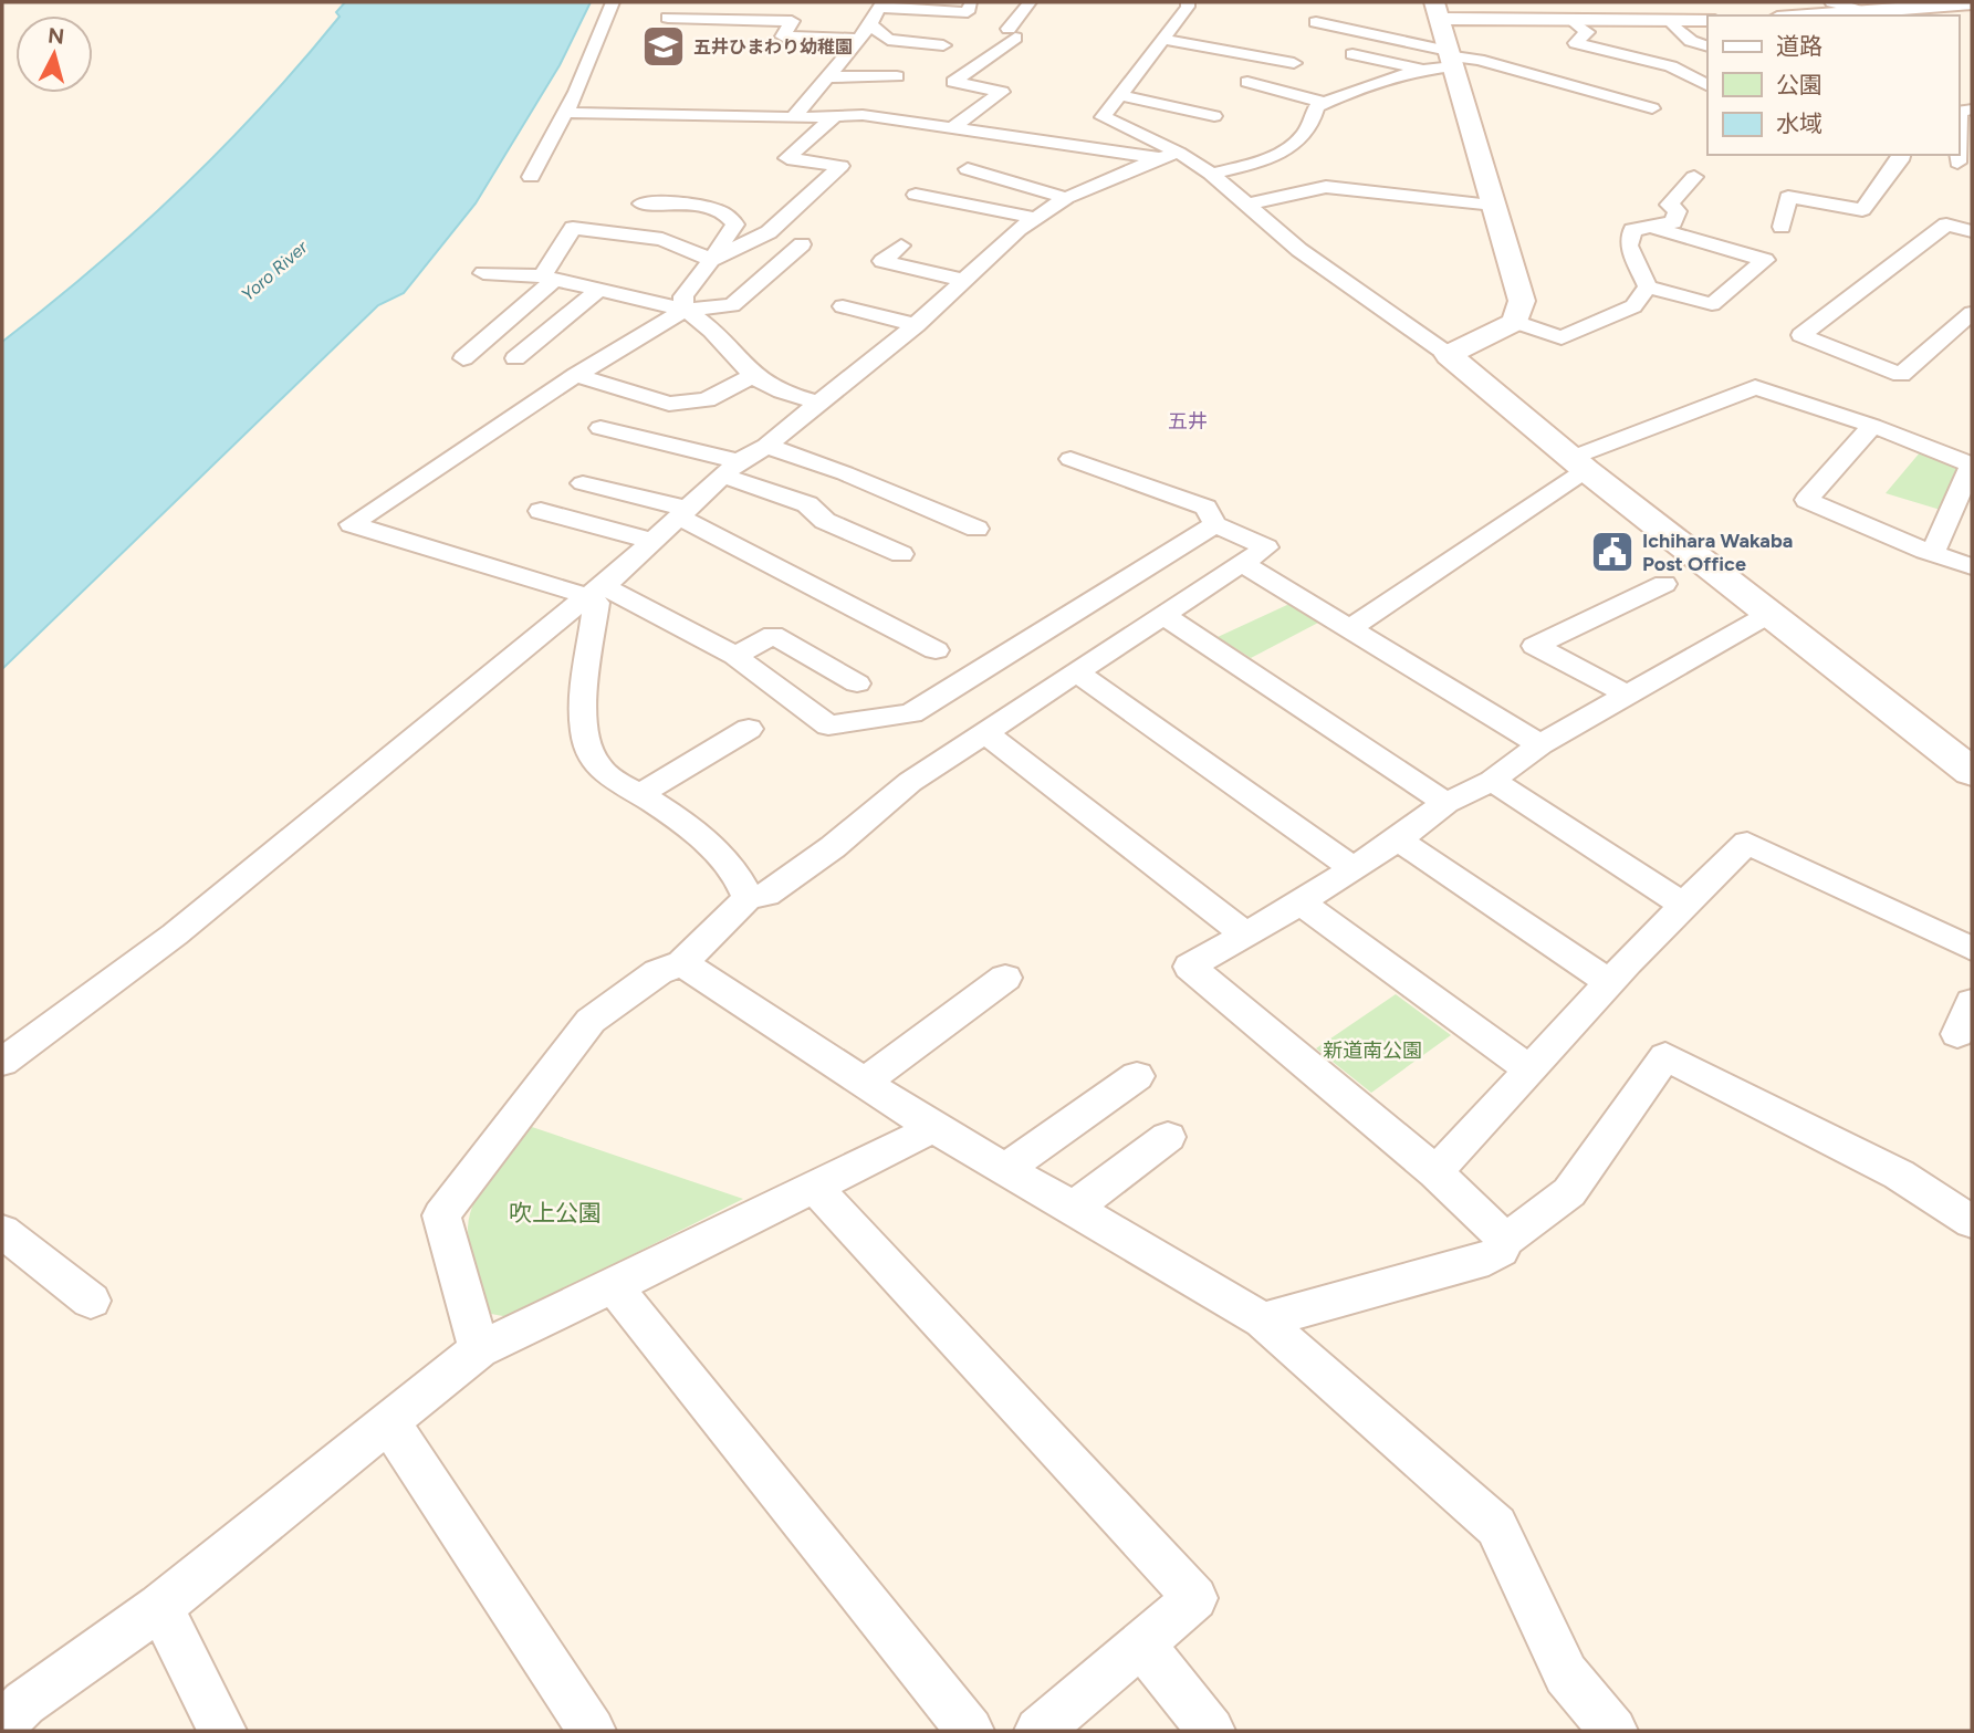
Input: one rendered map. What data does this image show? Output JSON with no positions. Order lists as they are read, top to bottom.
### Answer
{
  "districts": ["五井"],
  "water": ["Yoro River"],
  "parks": ["新道南公園", "吹上公園"],
  "places": {
    "school or university": ["五井ひまわり幼稚園"],
    "public building": ["Ichihara Wakaba Post Office"]
  },
  "legend": ["道路", "公園", "水域"],
  "north": "top"
}
